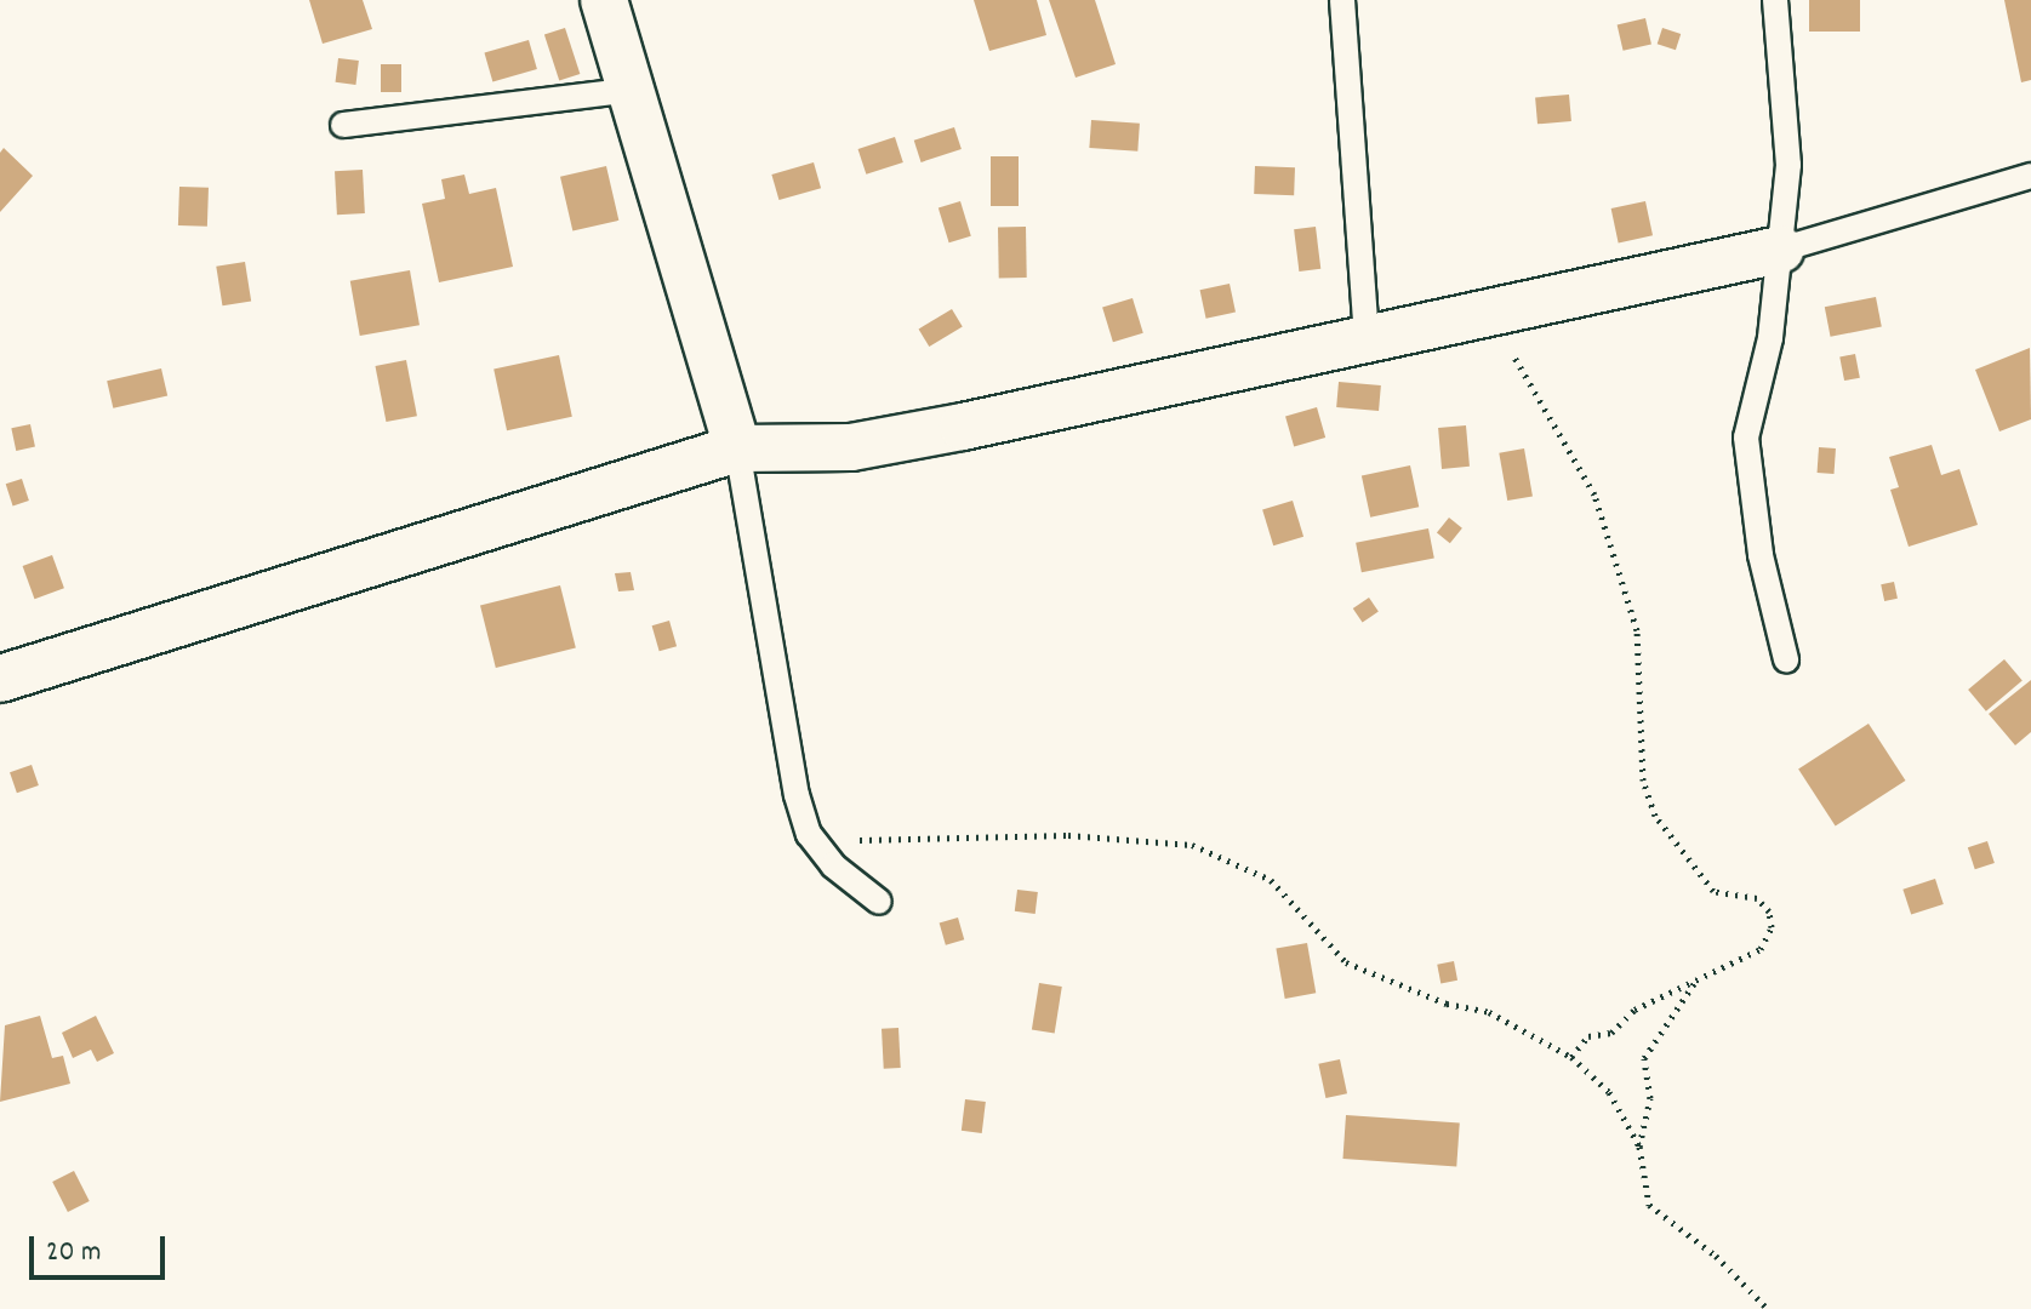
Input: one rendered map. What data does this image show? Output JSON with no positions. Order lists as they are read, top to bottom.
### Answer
{
  "scale_bar": "20 m"
}
